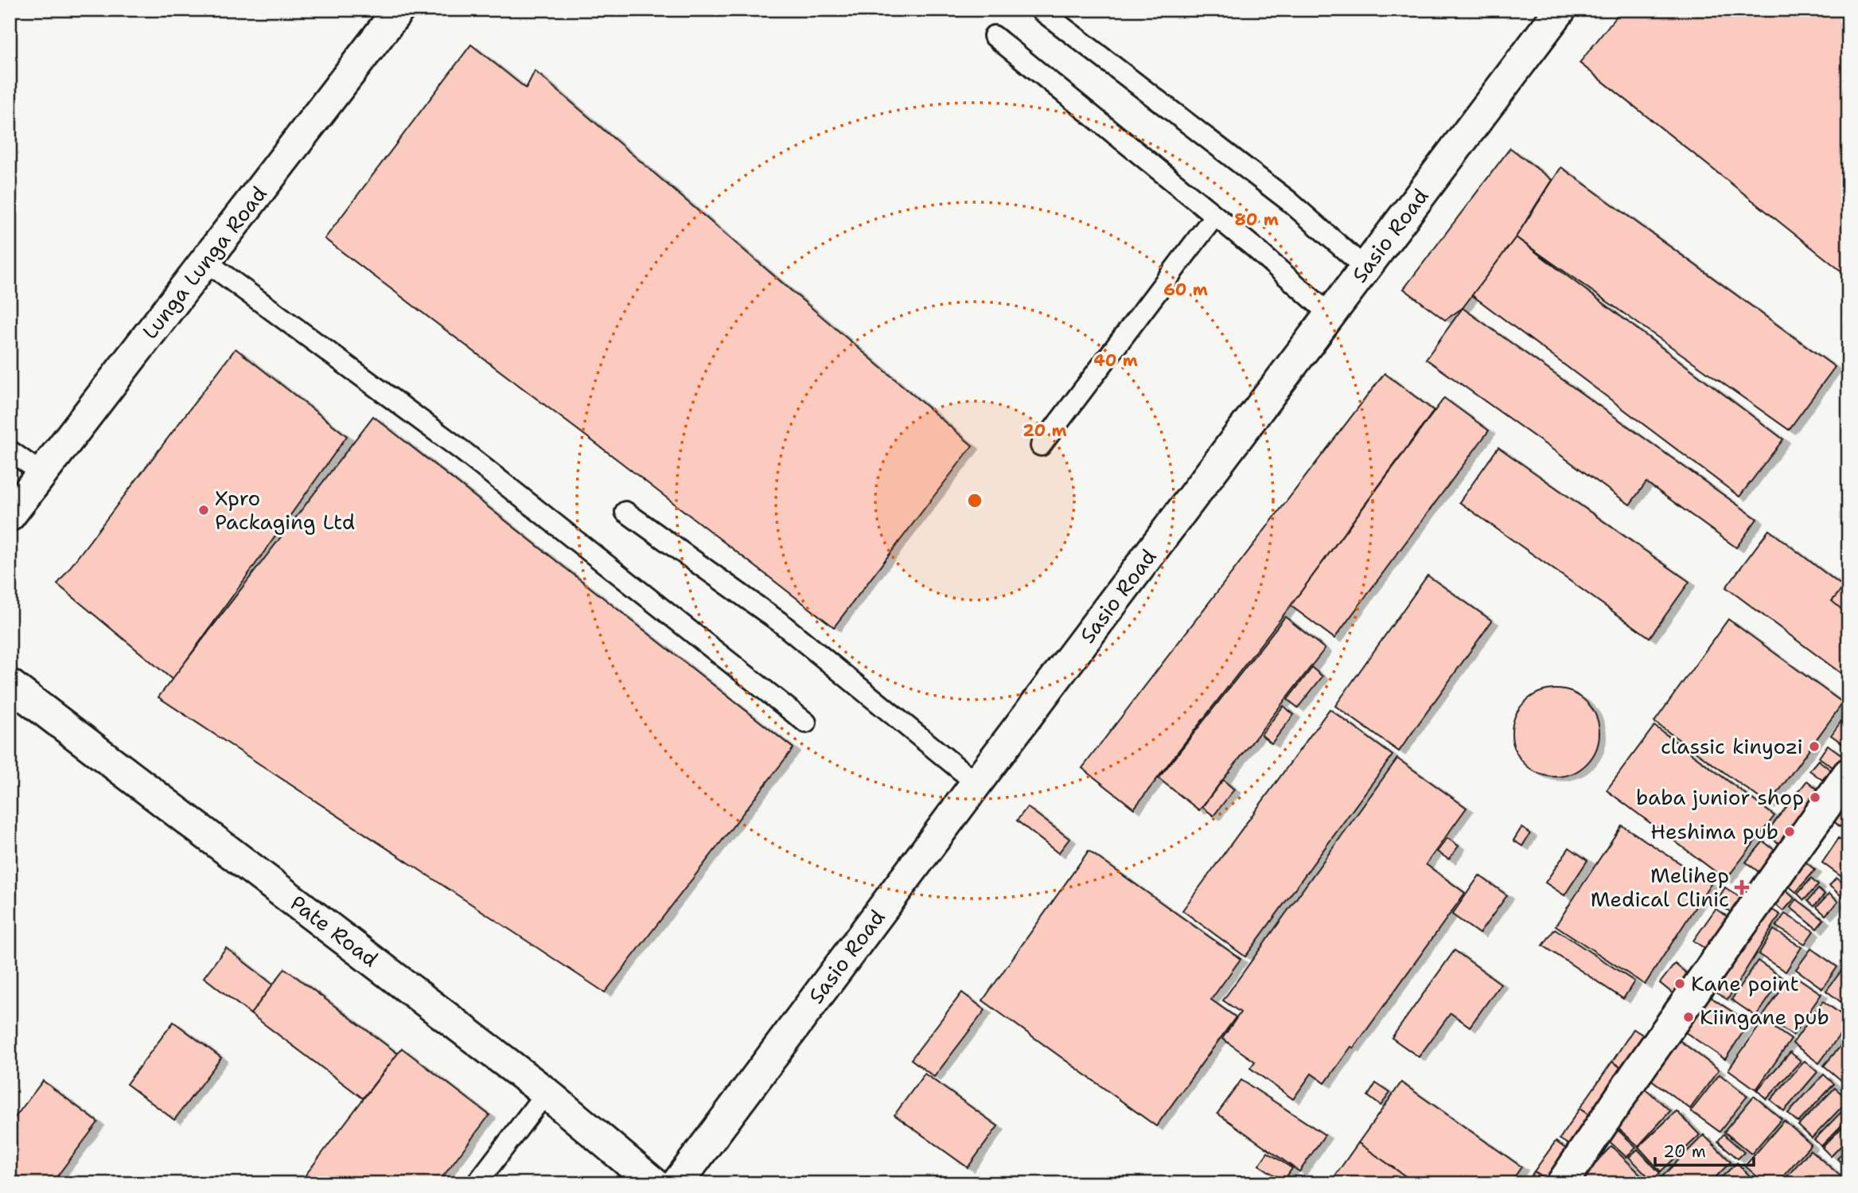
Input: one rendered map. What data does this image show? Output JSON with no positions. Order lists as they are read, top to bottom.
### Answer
{
  "streets": {
    "street": ["Sasio Road", "Lunga Lunga Road", "Pate Road"]
  },
  "places": {
    "other": [
      "Xpro Packaging Ltd",
      "classic kinyozi",
      "baba junior shop",
      "Heshima pub",
      "Kane point",
      "Kiingane pub"
    ],
    "health": ["Melihep Medical Clinic"]
  },
  "scale_bar": "20 m",
  "rings": [
    "80 m",
    "60 m",
    "40 m",
    "20 m"
  ]
}
